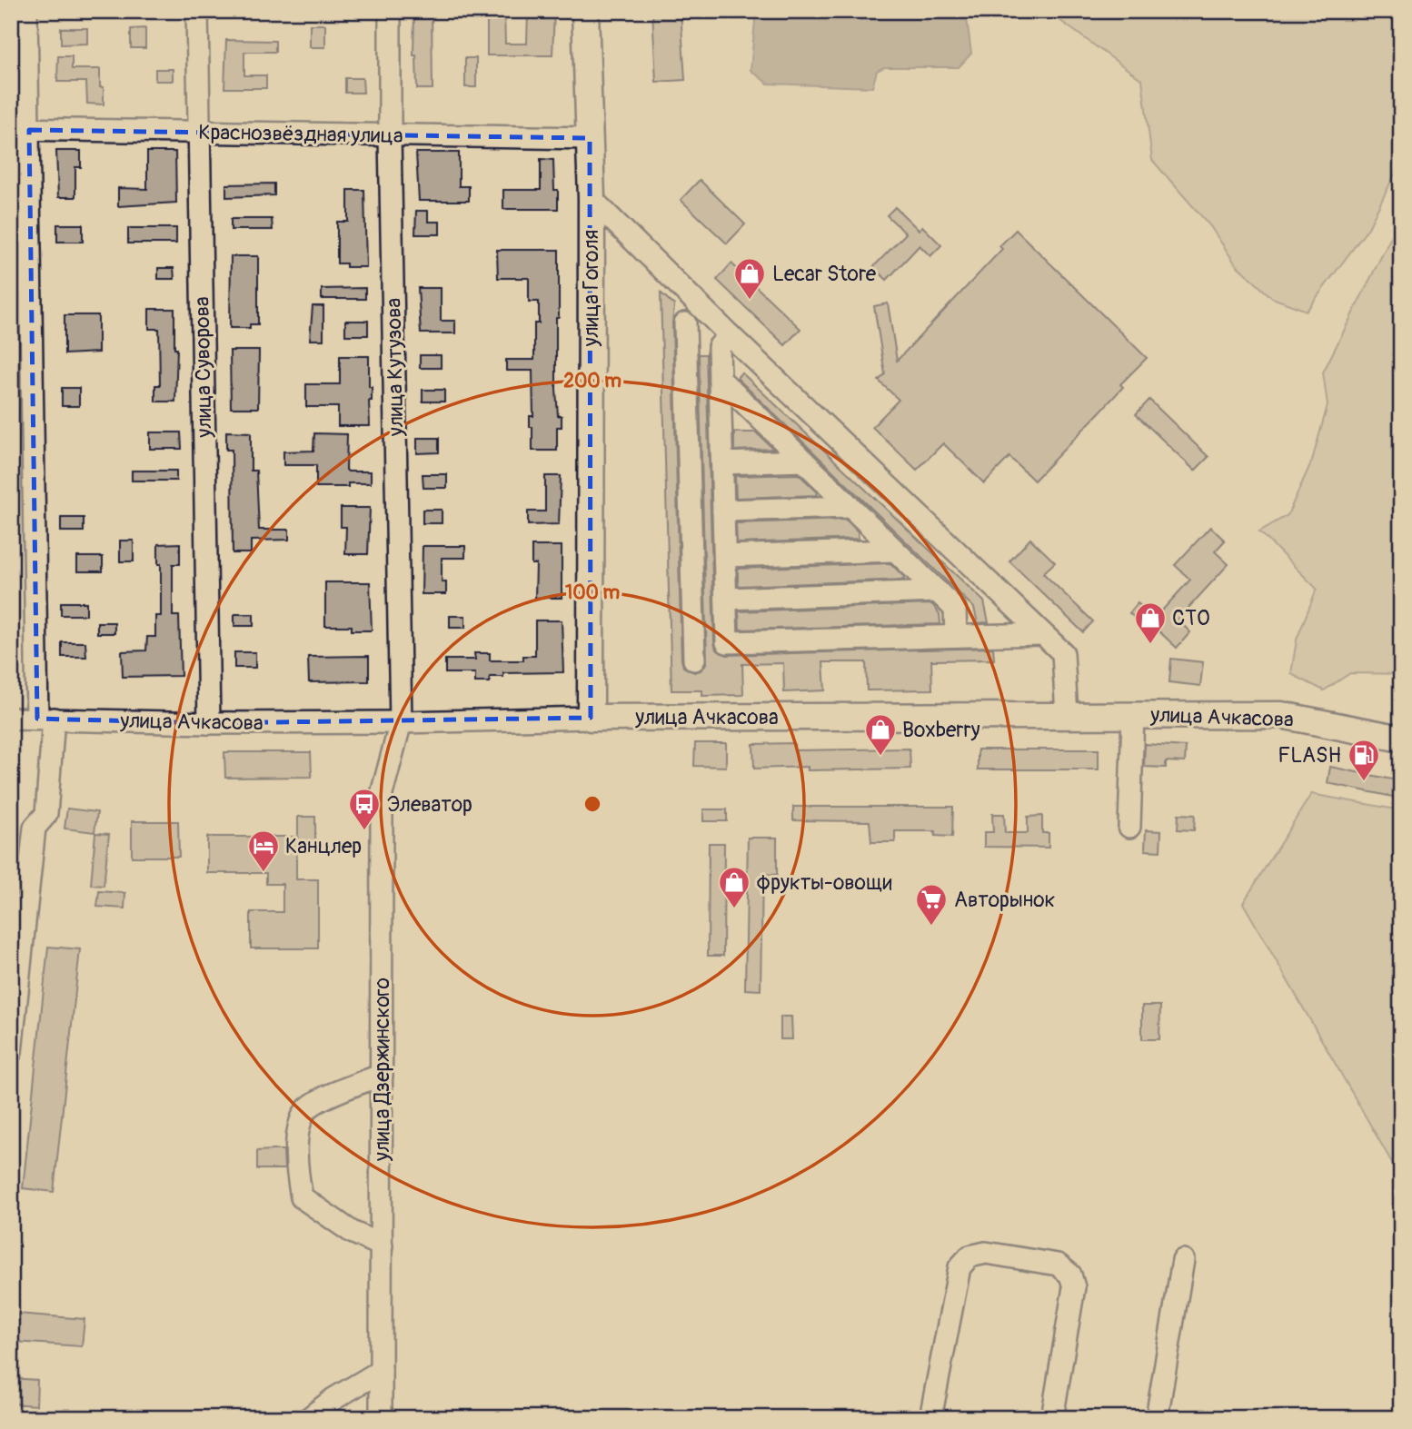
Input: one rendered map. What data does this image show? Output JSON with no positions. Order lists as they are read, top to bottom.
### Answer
{
  "streets": {
    "main road": ["улица Гоголя", "улица Ачкасова"],
    "street": [
      "Краснозвёздная улица",
      "улица Суворова",
      "улица Кутузова",
      "улица Дзержинского"
    ]
  },
  "crossings": [
    ["Краснозвёздная улица", "улица Гоголя"],
    ["Краснозвёздная улица", "улица Суворова"],
    ["Краснозвёздная улица", "улица Кутузова"],
    ["улица Гоголя", "улица Ачкасова"],
    ["улица Суворова", "улица Ачкасова"],
    ["улица Кутузова", "улица Ачкасова"],
    ["улица Кутузова", "улица Дзержинского"],
    ["улица Ачкасова", "улица Дзержинского"]
  ],
  "places": {
    "shop": [
      "Lecar Store",
      "СТО",
      "Boxberry",
      "фрукты-овощи"
    ],
    "fuel station": ["FLASH"],
    "bus stop": ["Элеватор"],
    "hotel": ["Канцлер"],
    "supermarket": ["Авторынок"]
  },
  "rings": ["200 m", "100 m"]
}
